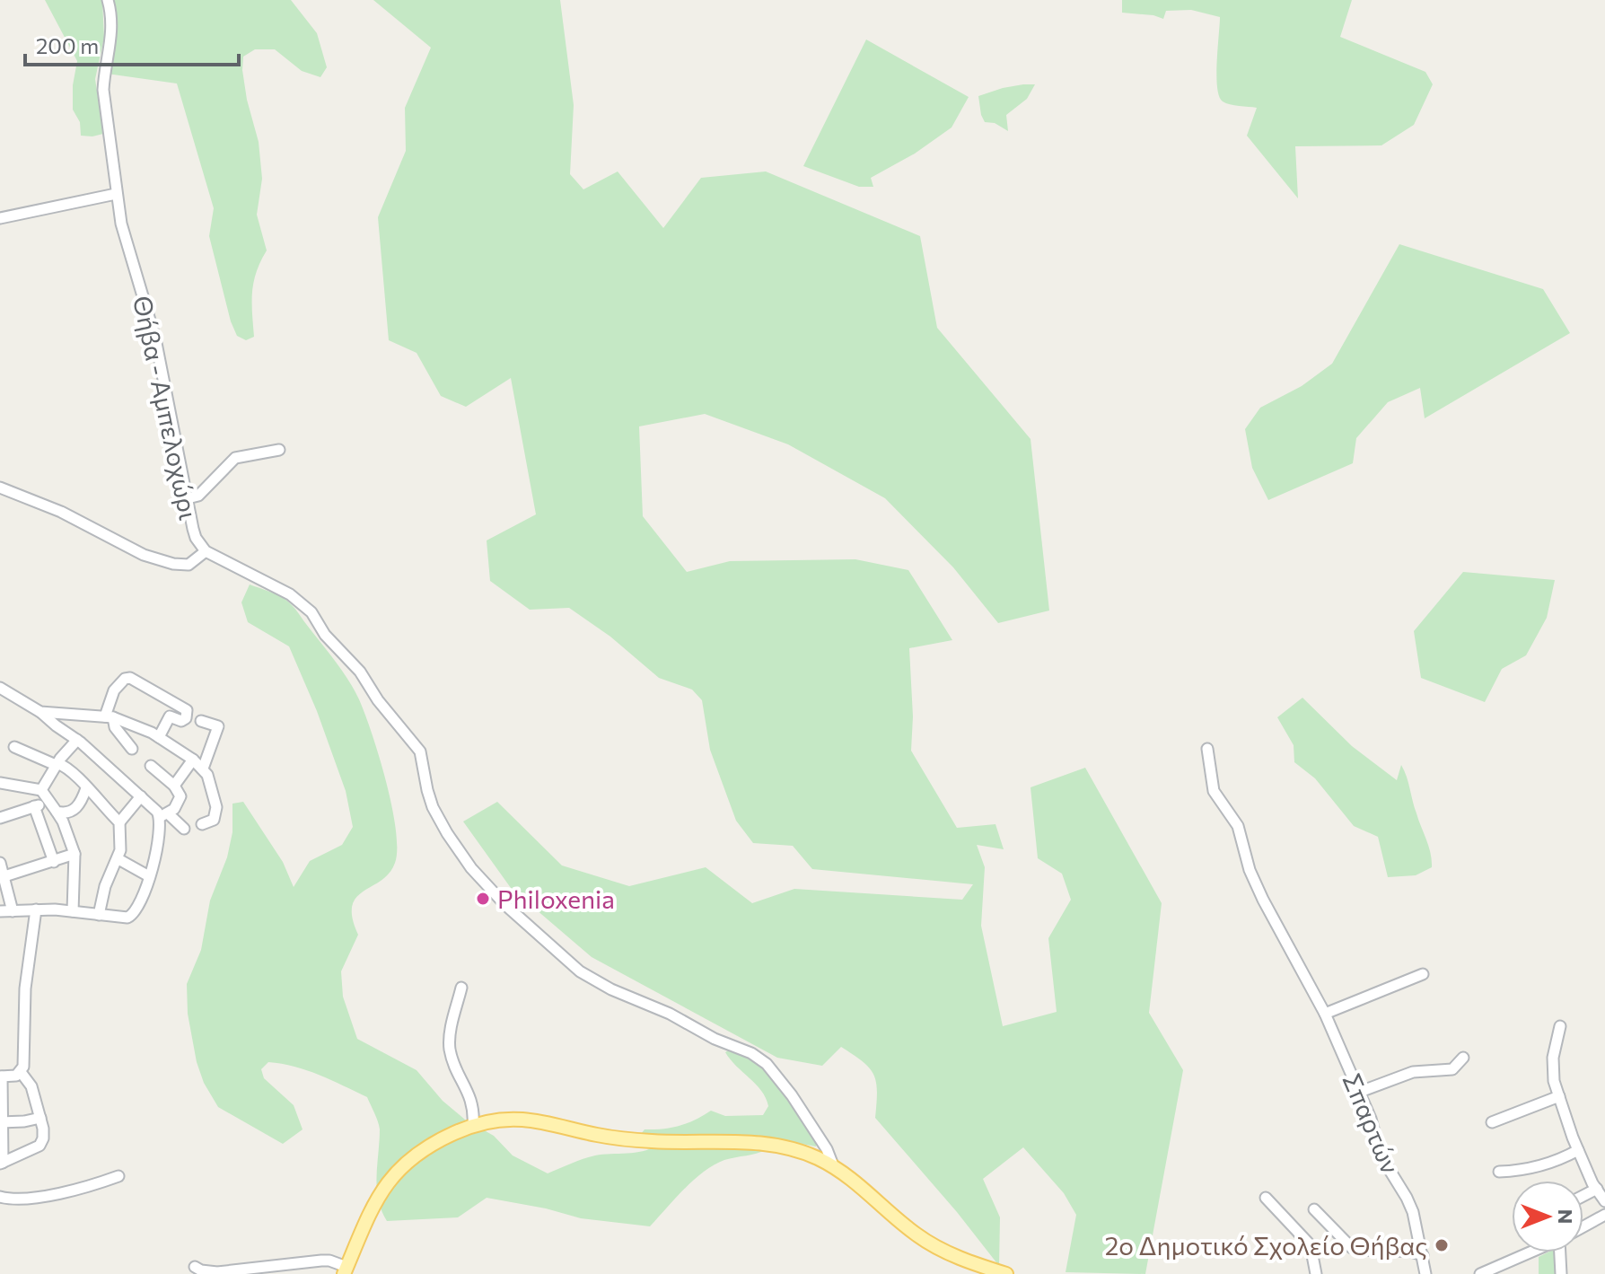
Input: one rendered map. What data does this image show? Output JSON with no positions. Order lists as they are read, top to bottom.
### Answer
{
  "streets": {
    "street": ["Θήβα - Αμπελοχώρι", "Σπαρτών"]
  },
  "places": ["Philoxenia", "2ο Δημοτικό Σχολείο Θήβας"],
  "scale_bar": "200 m",
  "north": "right"
}
